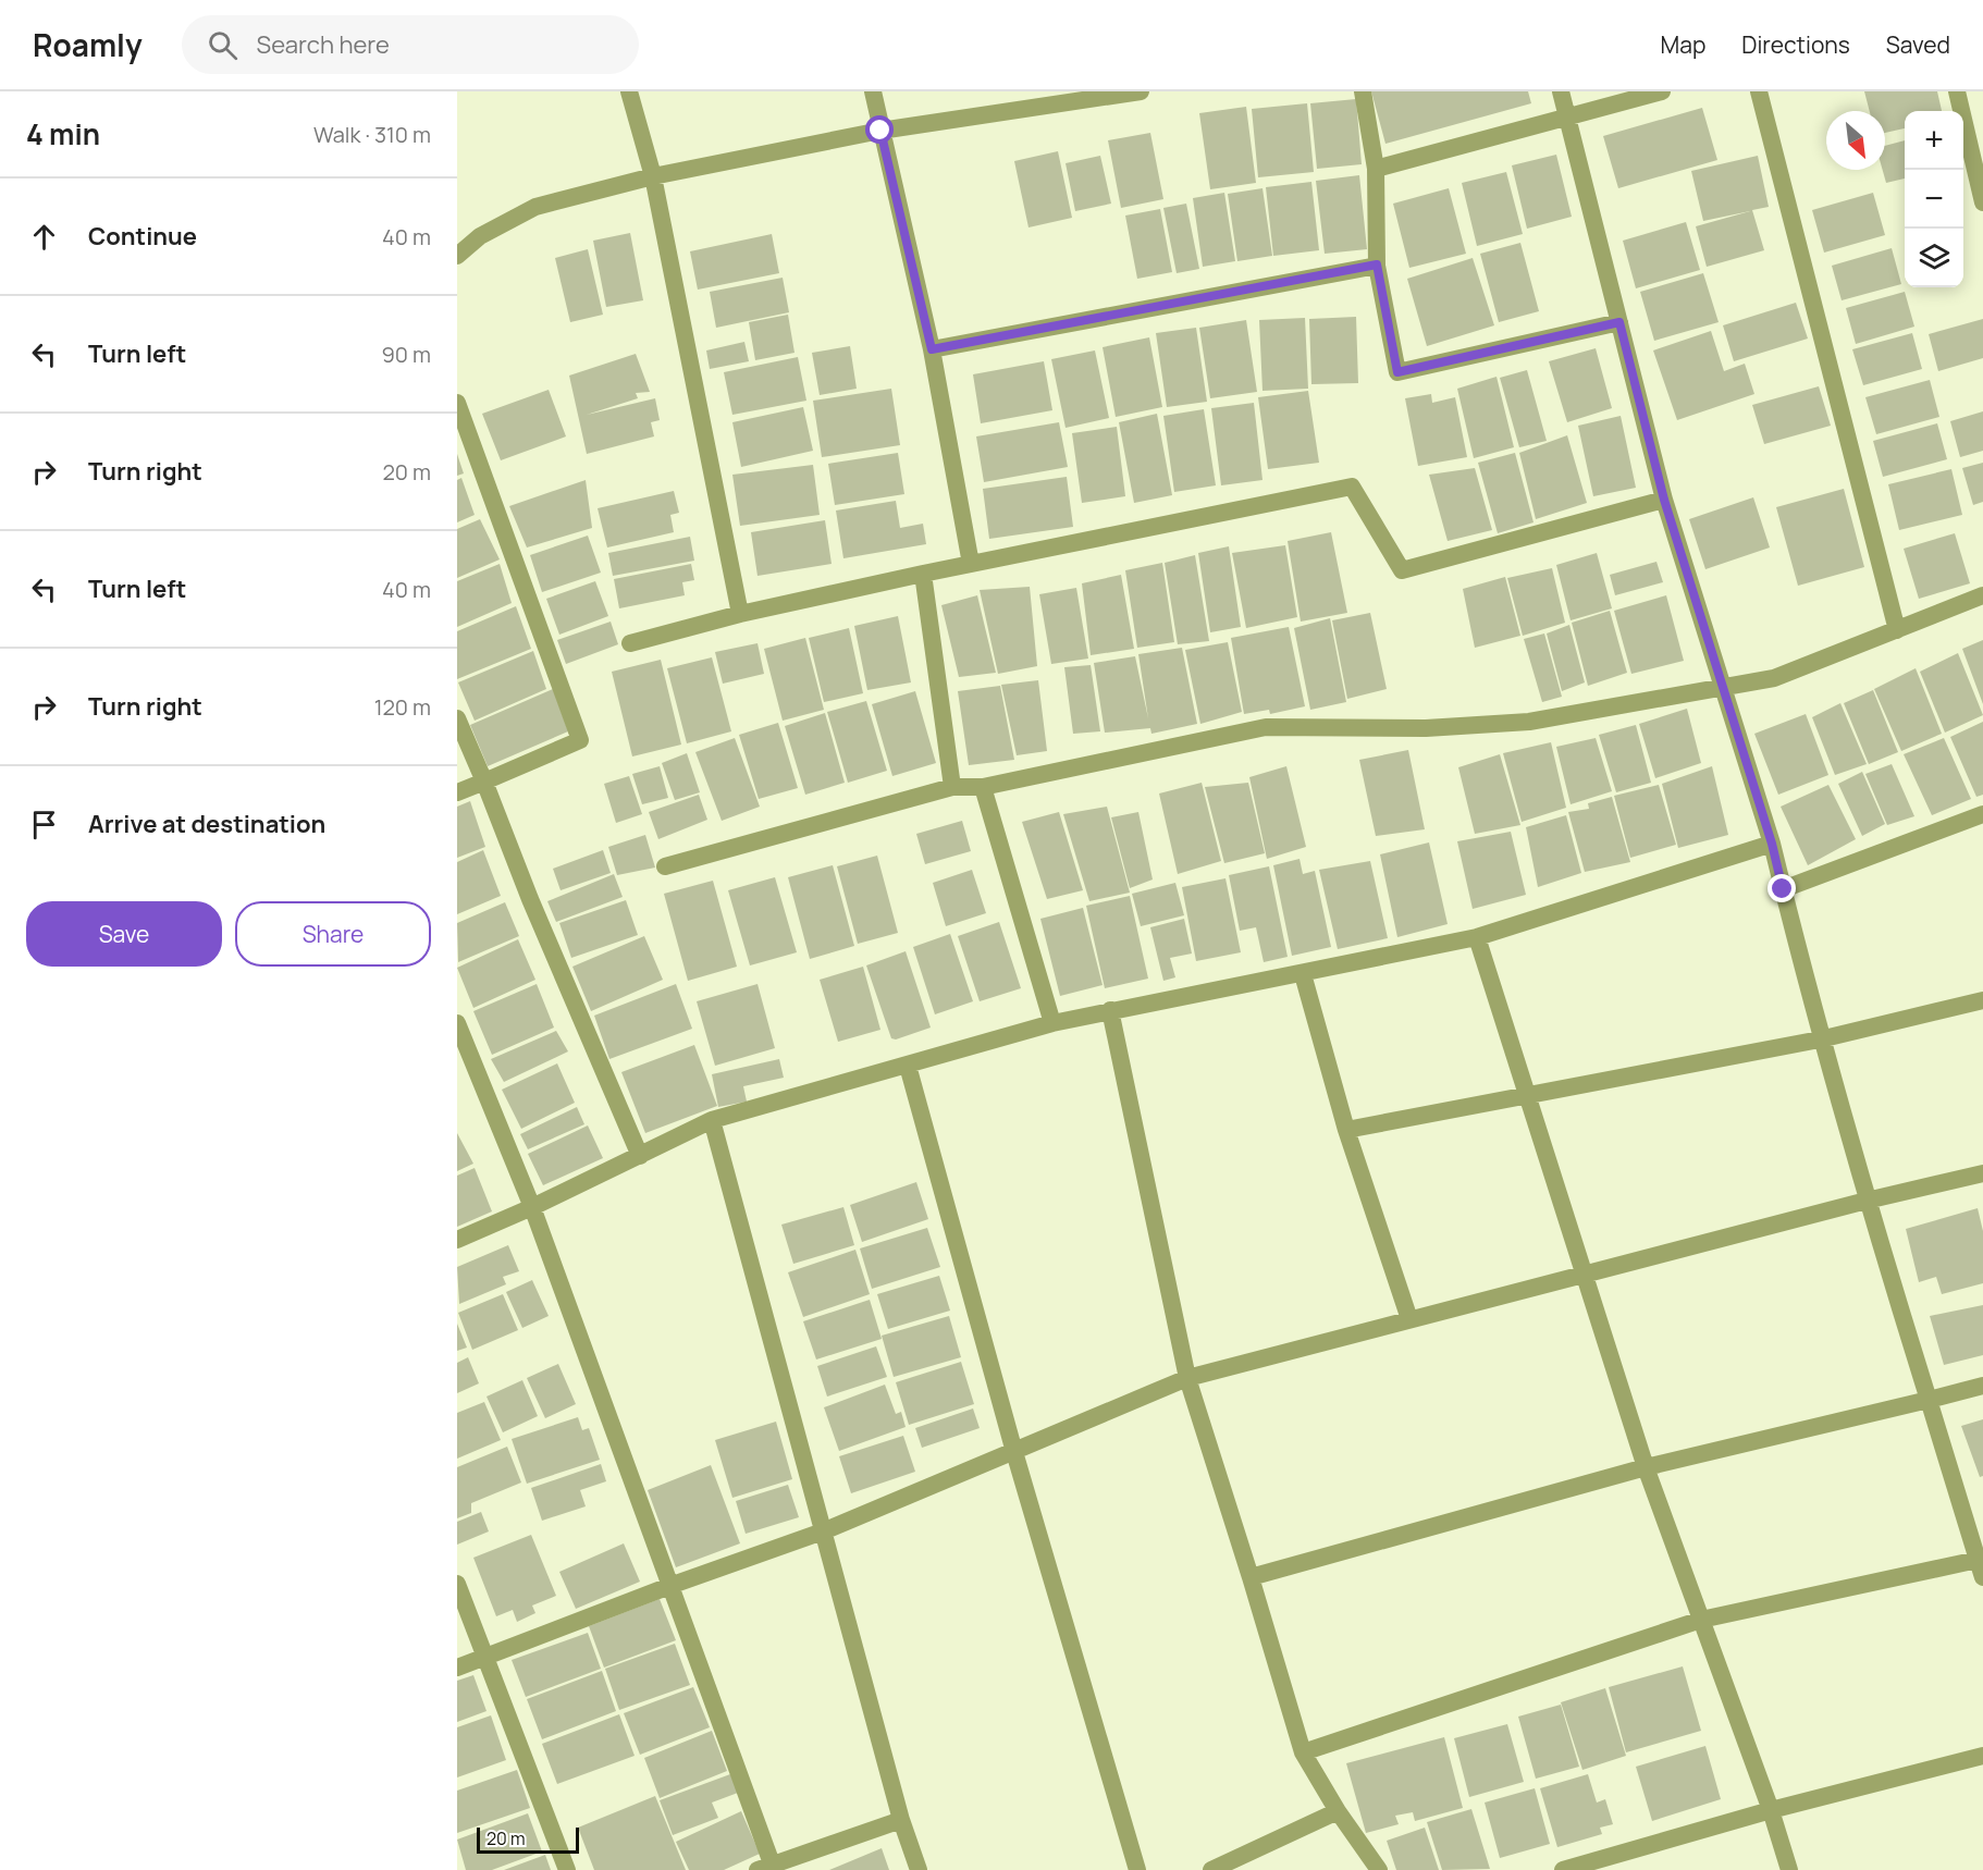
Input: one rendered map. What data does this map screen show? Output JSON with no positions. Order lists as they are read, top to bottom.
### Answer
{
  "scale_bar": "20 m",
  "north": "bottom right",
  "page": {
    "header": "Roamly",
    "search": "Search here",
    "nav": ["Map", "Directions", "Saved"],
    "heading": ["4 min", "Walk · 310 m"],
    "map_buttons": ["+", "−"],
    "list": [
      ["Continue", "40 m"],
      ["Turn left", "90 m"],
      ["Turn right", "20 m"],
      ["Turn left", "40 m"],
      ["Turn right", "120 m"],
      "Arrive at destination"
    ],
    "buttons": ["Save", "Share"],
    "scale": "20 m"
  }
}
